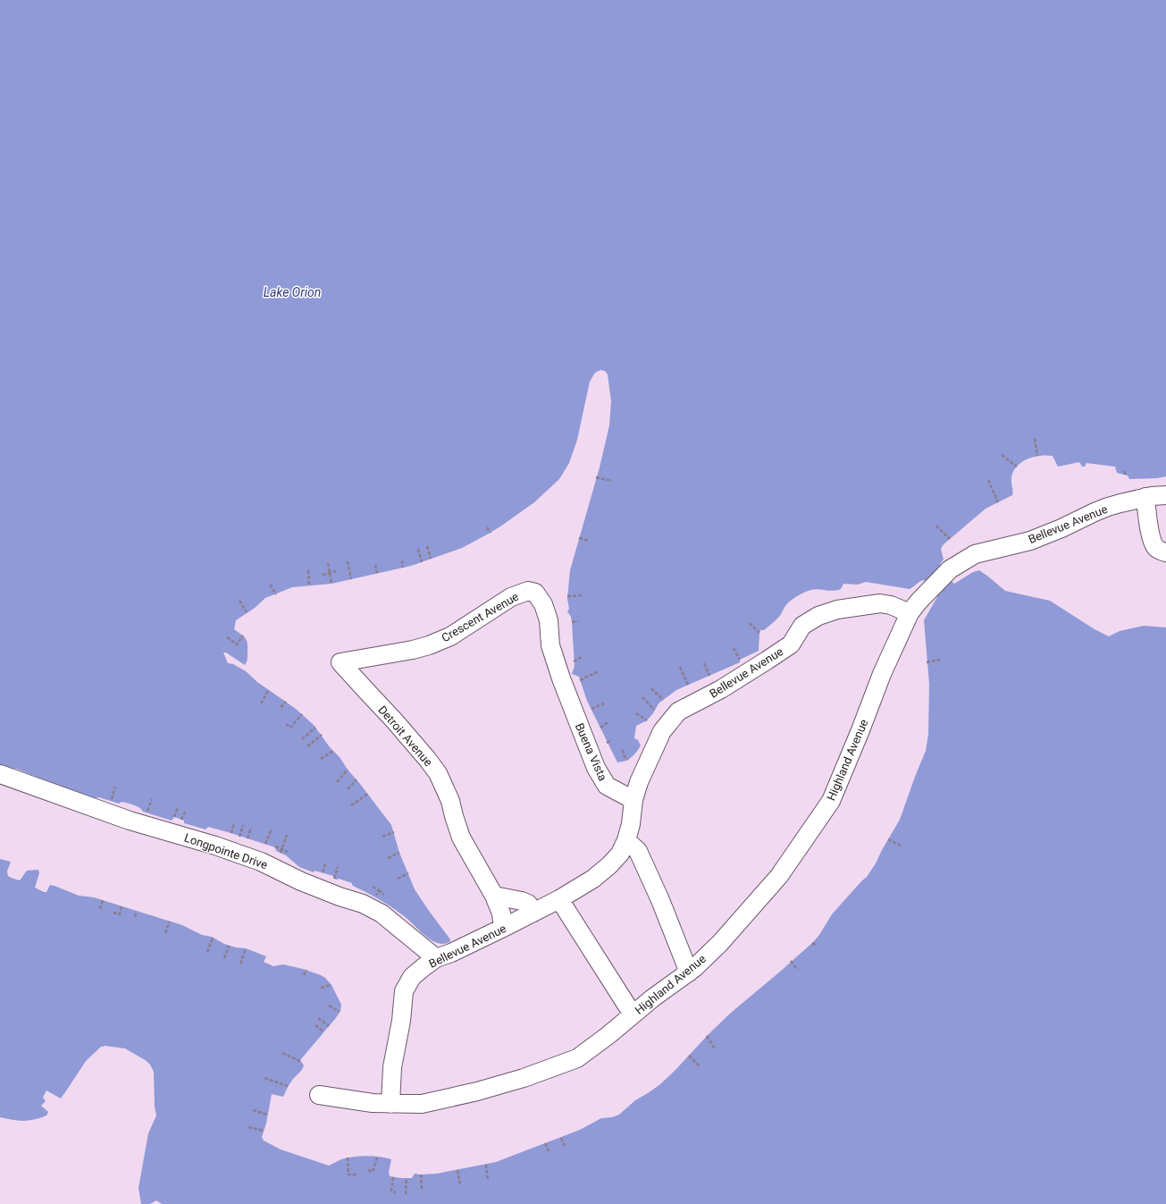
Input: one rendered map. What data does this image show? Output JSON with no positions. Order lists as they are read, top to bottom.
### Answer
{
  "streets": {
    "street": [
      "Bellevue Avenue",
      "Crescent Avenue",
      "Detroit Avenue",
      "Buena Vista",
      "Highland Avenue",
      "Longpointe Drive"
    ]
  },
  "crossings": [
    ["Bellevue Avenue", "Detroit Avenue"],
    ["Bellevue Avenue", "Buena Vista"],
    ["Bellevue Avenue", "Highland Avenue"],
    ["Bellevue Avenue", "Longpointe Drive"],
    ["Crescent Avenue", "Detroit Avenue"],
    ["Crescent Avenue", "Buena Vista"]
  ],
  "water": ["Lake Orion"]
}
